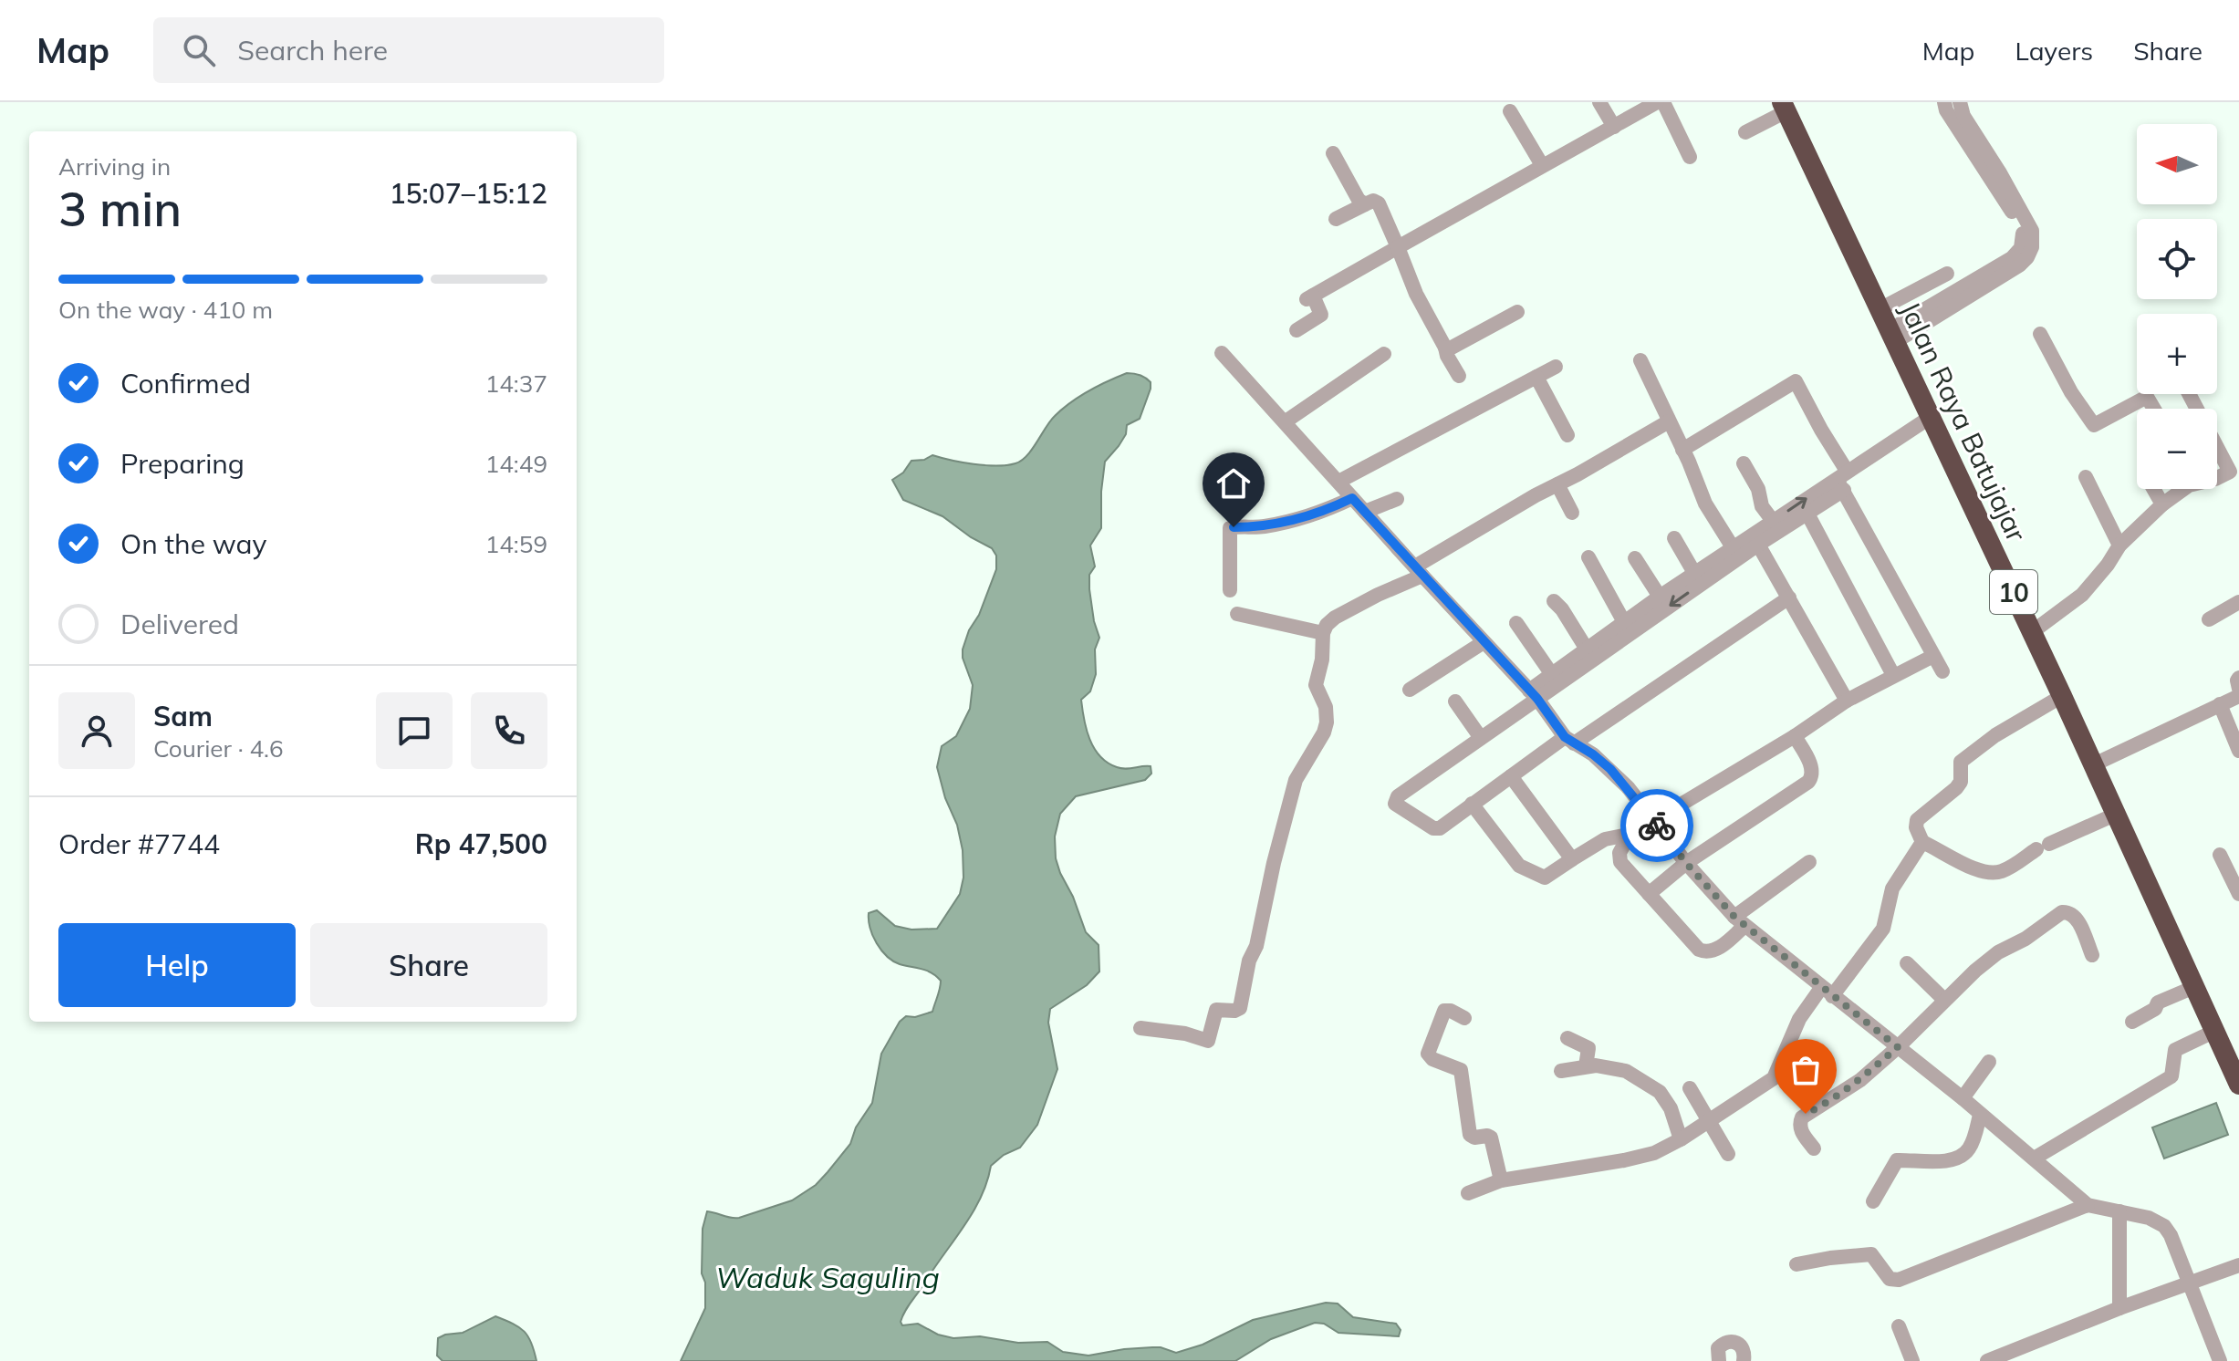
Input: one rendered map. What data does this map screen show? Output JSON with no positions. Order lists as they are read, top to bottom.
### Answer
{
  "streets": {
    "highway": ["Jalan Raya Batujajar", "10"]
  },
  "water": ["Waduk Saguling"],
  "north": "left",
  "page": {
    "header": "Map",
    "search": "Search here",
    "nav": ["Map", "Layers", "Share"],
    "map_buttons": ["+", "−"],
    "heading": ["3 min", "Arriving in", "15:07–15:12"],
    "panel": [
      "Sam",
      "Courier · 4.6",
      "Order #7744",
      "Rp 47,500"
    ],
    "bar": "On the way · 410 m",
    "list": [
      ["Confirmed", "14:37"],
      ["Preparing", "14:49"],
      ["On the way", "14:59"],
      "Delivered"
    ],
    "buttons": ["Help", "Share"]
  }
}
